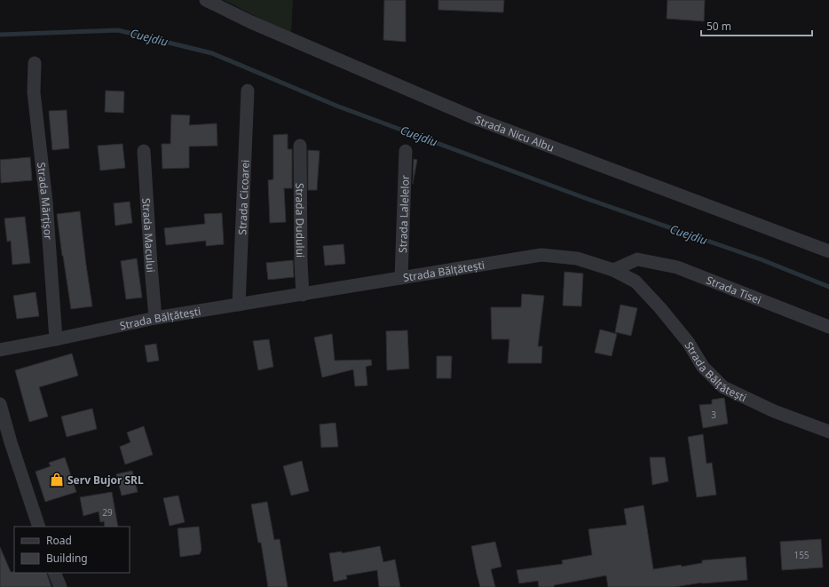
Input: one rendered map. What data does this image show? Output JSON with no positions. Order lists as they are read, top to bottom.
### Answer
{
  "streets": {
    "street": [
      "Strada Nicu Albu",
      "Strada Cicoarei",
      "Strada Mărțișor",
      "Strada Lalelelor",
      "Strada Dudului",
      "Strada Macului",
      "Strada Bălțătești",
      "Strada Tisei"
    ]
  },
  "crossings": [
    ["Strada Cicoarei", "Strada Bălțătești"],
    ["Strada Mărțișor", "Strada Bălțătești"],
    ["Strada Lalelelor", "Strada Bălțătești"],
    ["Strada Dudului", "Strada Bălțătești"],
    ["Strada Macului", "Strada Bălțătești"],
    ["Strada Bălțătești", "Strada Tisei"]
  ],
  "water": ["Cuejdiu"],
  "places": {
    "shop": ["Serv Bujor SRL"]
  },
  "house_numbers": ["3", "29", "155"],
  "legend": ["Road", "Building"],
  "scale_bar": "50 m"
}
